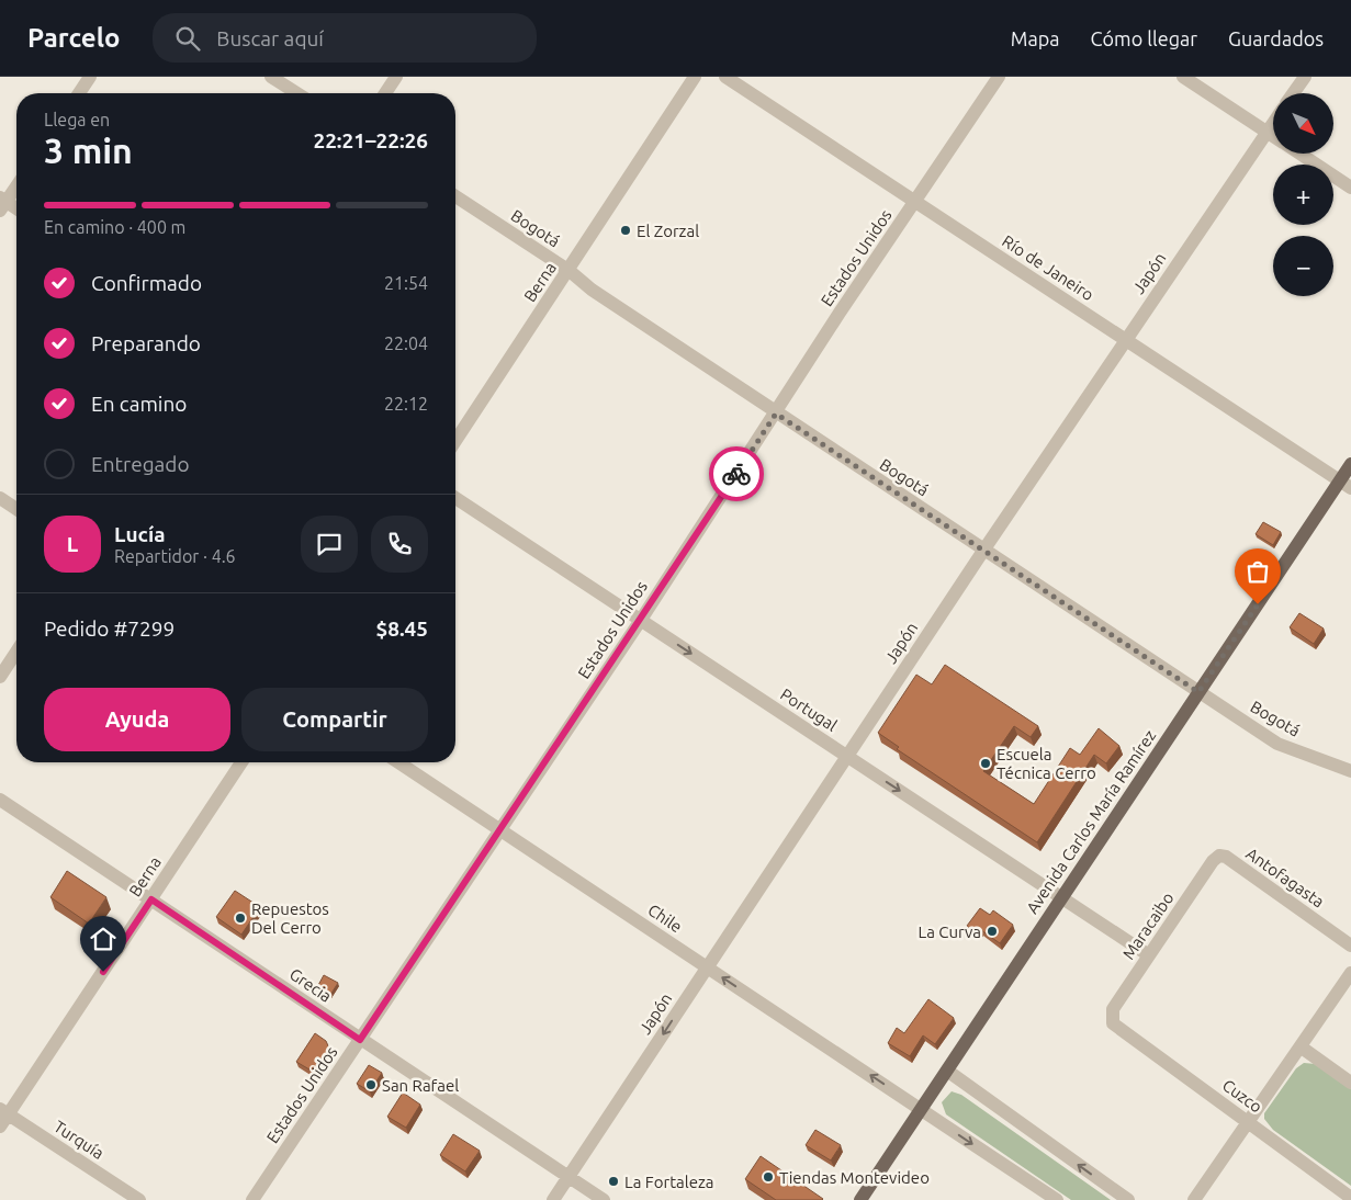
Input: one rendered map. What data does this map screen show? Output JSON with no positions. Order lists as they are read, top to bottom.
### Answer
{
  "streets": {
    "main road": ["Avenida Carlos María Ramírez"],
    "street": [
      "Bogotá",
      "Estados Unidos",
      "Río de Janeiro",
      "Japón",
      "Berna",
      "Portugal",
      "Antofagasta",
      "Chile",
      "Maracaibo",
      "Grecia",
      "Cuzco",
      "Turquía"
    ]
  },
  "crossings": [
    ["Bogotá", "Estados Unidos"],
    ["Bogotá", "Japón"],
    ["Bogotá", "Berna"],
    ["Bogotá", "Avenida Carlos María Ramírez"],
    ["Estados Unidos", "Río de Janeiro"],
    ["Estados Unidos", "Portugal"],
    ["Estados Unidos", "Chile"],
    ["Estados Unidos", "Grecia"],
    ["Río de Janeiro", "Japón"],
    ["Río de Janeiro", "Avenida Carlos María Ramírez"],
    ["Japón", "Portugal"],
    ["Japón", "Chile"],
    ["Japón", "Grecia"],
    ["Berna", "Grecia"],
    ["Berna", "Turquía"],
    ["Portugal", "Avenida Carlos María Ramírez"],
    ["Portugal", "Maracaibo"],
    ["Avenida Carlos María Ramírez", "Chile"],
    ["Antofagasta", "Maracaibo"],
    ["Maracaibo", "Cuzco"]
  ],
  "one_way": ["Portugal"],
  "places": [
    "El Zorzal",
    "Escuela Técnica Cerro",
    "Repuestos Del Cerro",
    "La Curva",
    "San Rafael",
    "Tiendas Montevideo",
    "La Fortaleza"
  ],
  "north": "bottom right",
  "page": {
    "header": "Parcelo",
    "search": "Buscar aquí",
    "nav": ["Mapa", "Cómo llegar", "Guardados"],
    "map_buttons": ["+", "−"],
    "heading": ["3 min", "Llega en", "22:21–22:26"],
    "panel": [
      "Lucía",
      "Repartidor · 4.6",
      "Pedido #7299",
      "$8.45"
    ],
    "bar": "En camino · 400 m",
    "list": [
      ["Confirmado", "21:54"],
      ["Preparando", "22:04"],
      ["En camino", "22:12"],
      "Entregado"
    ],
    "round": "L",
    "buttons": ["Ayuda", "Compartir"]
  }
}
